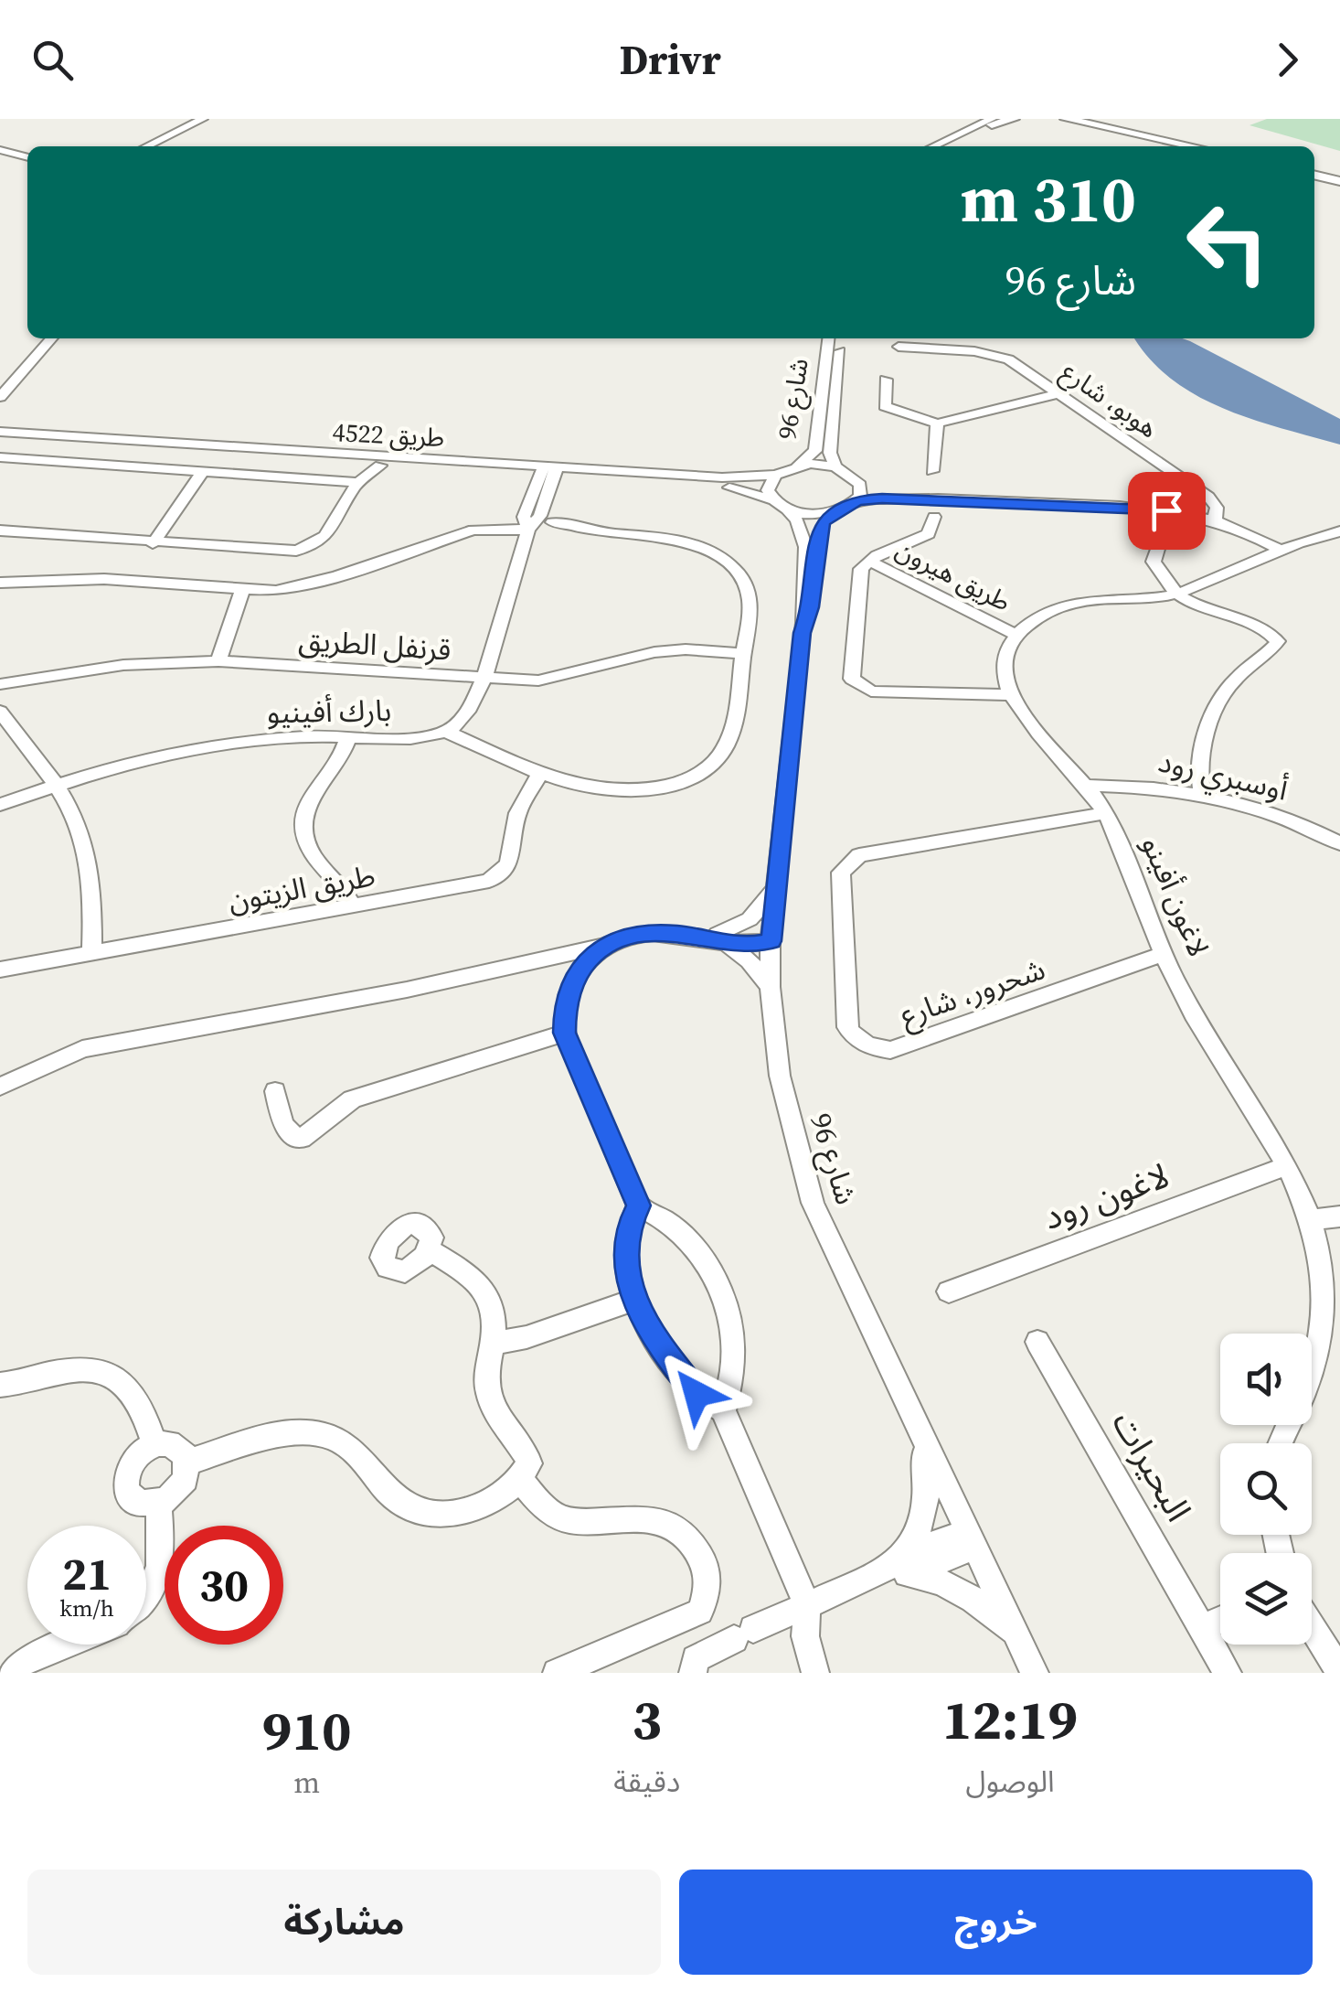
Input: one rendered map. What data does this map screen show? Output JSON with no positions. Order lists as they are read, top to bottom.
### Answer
{
  "streets": {
    "street": [
      "شارع 96",
      "هوبو، شارع",
      "طريق 4522",
      "طريق هيرون",
      "قرنفل الطريق",
      "بارك أفينيو",
      "أوسبري رود",
      "طريق الزيتون",
      "لاغون أفينو",
      "شحرور، شارع",
      "لاغون رود",
      "البحيرات"
    ]
  },
  "crossings": [
    ["شارع 96", "طريق 4522"],
    ["طريق هيرون", "لاغون أفينو"],
    ["أوسبري رود", "لاغون أفينو"],
    ["لاغون أفينو", "شحرور، شارع"],
    ["لاغون أفينو", "لاغون رود"]
  ],
  "page": {
    "header": "Drivr",
    "turn": ["310 m", "شارع 96"],
    "speed": "21 km/h",
    "limit": "30",
    "eta": [
      "12:19",
      "الوصول",
      "3",
      "دقيقة",
      "910",
      "m"
    ],
    "buttons": ["خروج", "مشاركة"]
  }
}
